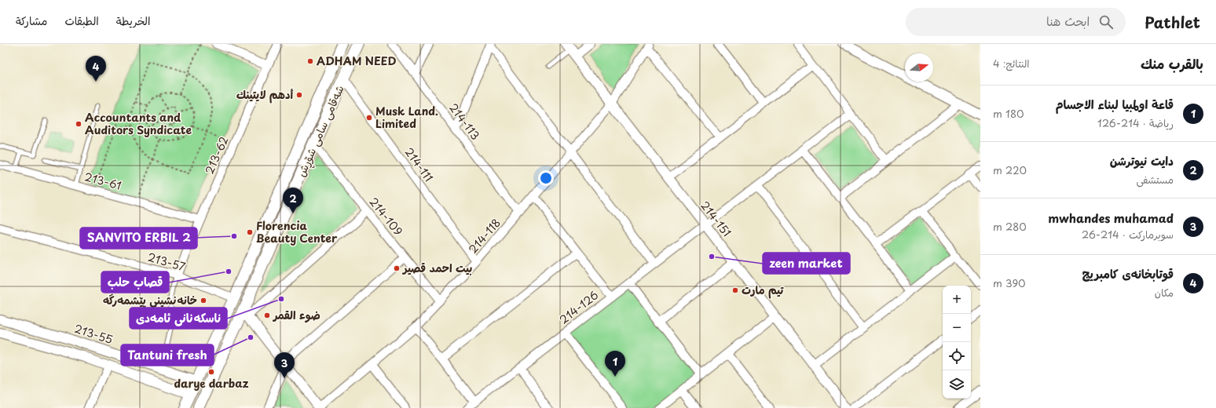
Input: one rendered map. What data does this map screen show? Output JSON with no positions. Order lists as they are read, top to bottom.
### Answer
{
  "streets": {
    "main road": ["شەقامی سامی شۆڕش"],
    "street": [
      "214-113",
      "213-62",
      "214-111",
      "213-61",
      "214-109",
      "214-151",
      "214-118",
      "213-57",
      "214-126",
      "213-55"
    ]
  },
  "crossings": [
    ["214-113", "214-118"],
    ["شەقامی سامی شۆڕش", "214-111"],
    ["شەقامی سامی شۆڕش", "214-109"],
    ["شەقامی سامی شۆڕش", "213-57"],
    ["شەقامی سامی شۆڕش", "213-55"],
    ["213-62", "213-61"],
    ["213-62", "213-57"],
    ["214-111", "214-118"],
    ["214-109", "214-118"],
    ["214-151", "214-118"],
    ["214-151", "214-126"]
  ],
  "places": [
    "ADHAM NEED",
    "أدهم لايتينك",
    "Musk Land. Limited",
    "Accountants and Auditors Syndicate",
    "Florencia Beauty Center",
    "SANVITO ERBIL 2",
    "zeen market",
    "بيت احمد قصير",
    "قصاب حلب",
    "تيم مارت",
    "ناسکەنانی ئامەدی",
    "خانەنشینی پێشمەرگە",
    "ضوء القمر",
    "Tantuni fresh",
    "darye darbaz"
  ],
  "north": "right",
  "page": {
    "header": "Pathlet",
    "search": "ابحث هنا",
    "nav": ["الخريطة", "الطبقات", "مشاركة"],
    "heading": ["بالقرب منك", "النتائج: 4"],
    "pins": [
      "4",
      "2",
      "1",
      "3"
    ],
    "list": [
      {
        "mark": "1",
        "name": "قاعة اولمبيا لبناء الاجسام",
        "note": "رياضة · 214-126",
        "value": "180 m"
      },
      {
        "mark": "2",
        "name": "دايت نيوترشن",
        "note": "مستشفى",
        "value": "220 m"
      },
      {
        "mark": "3",
        "name": "mwhandes muhamad",
        "note": "سوبرماركت · 214-26",
        "value": "280 m"
      },
      {
        "mark": "4",
        "name": "قوتابخانەی کامبریج",
        "note": "مكان",
        "value": "390 m"
      }
    ],
    "map_buttons": ["+", "−"]
  }
}
